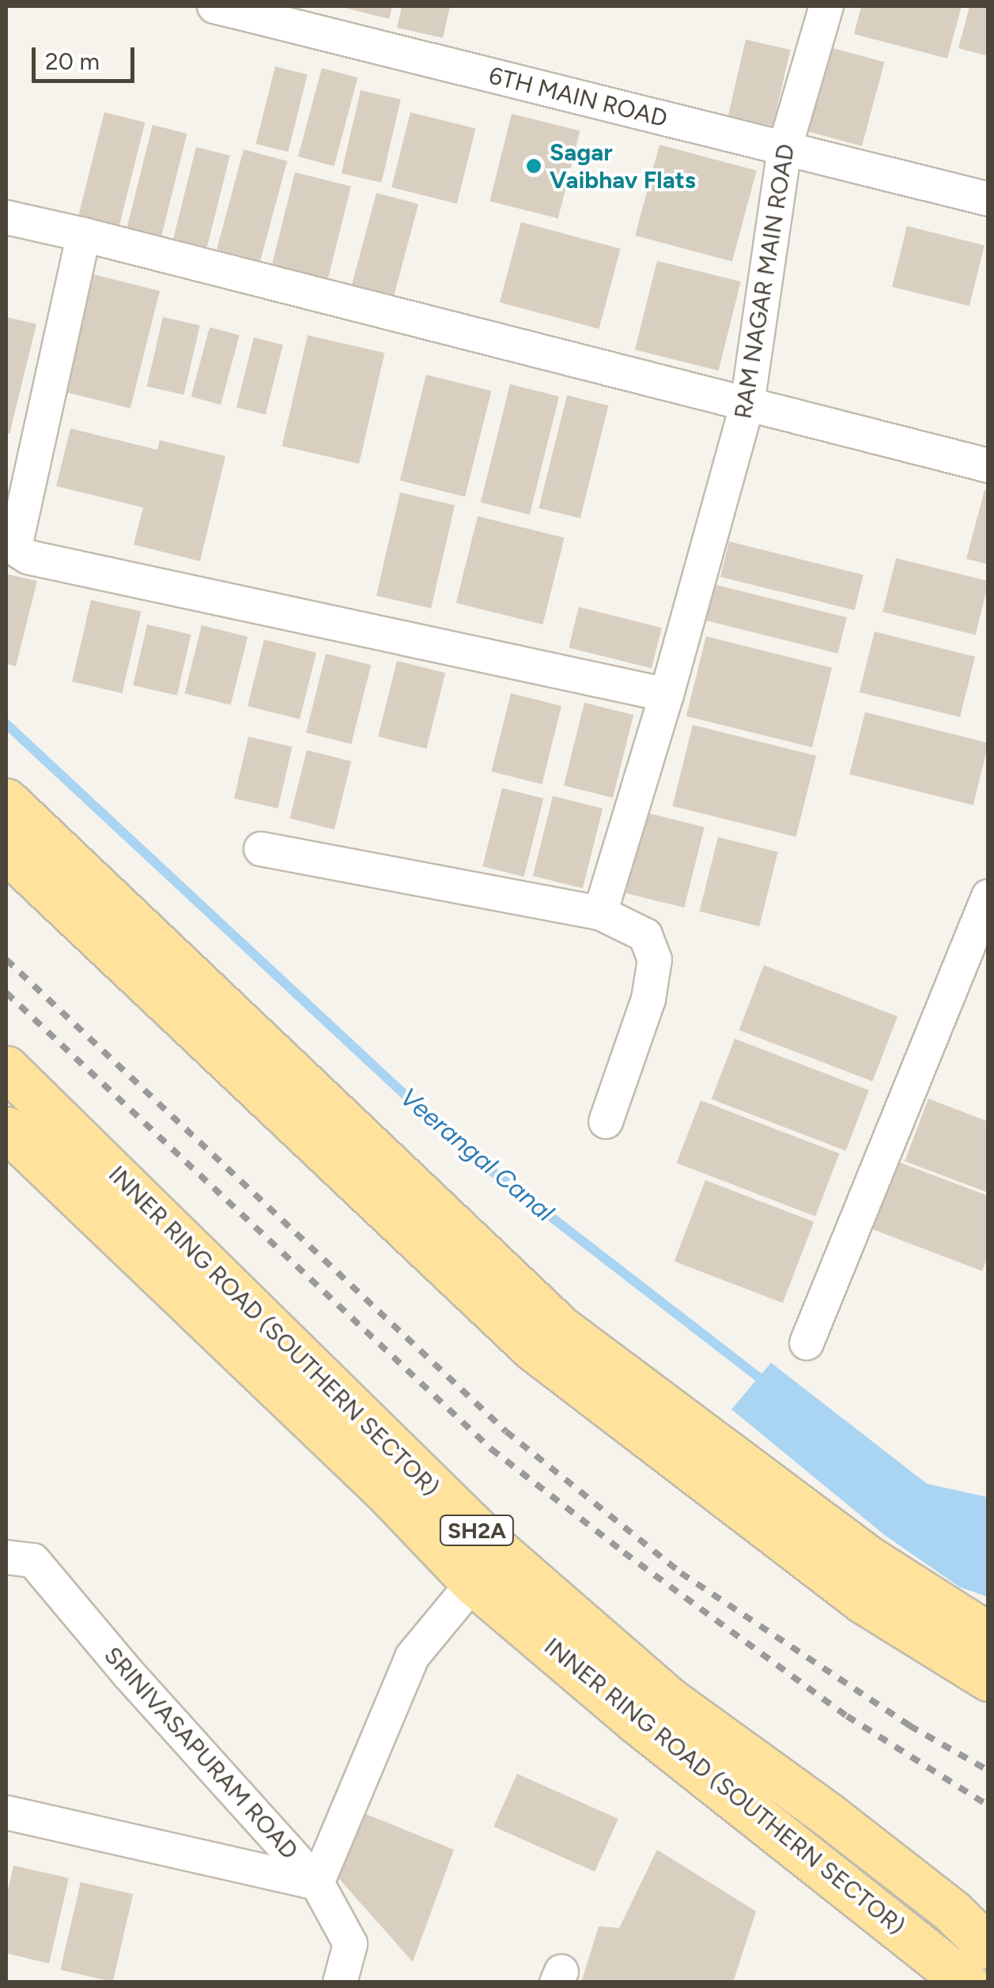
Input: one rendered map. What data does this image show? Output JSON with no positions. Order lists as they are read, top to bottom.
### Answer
{
  "streets": {
    "main road": ["INNER RING ROAD (SOUTHERN SECTOR)", "SH2A"],
    "street": ["6TH MAIN ROAD", "RAM NAGAR MAIN ROAD", "SRINIVASAPURAM ROAD"]
  },
  "crossings": [
    ["6TH MAIN ROAD", "RAM NAGAR MAIN ROAD"]
  ],
  "water": ["Veerangal Canal"],
  "places": ["Sagar Vaibhav Flats"],
  "scale_bar": "20 m"
}
